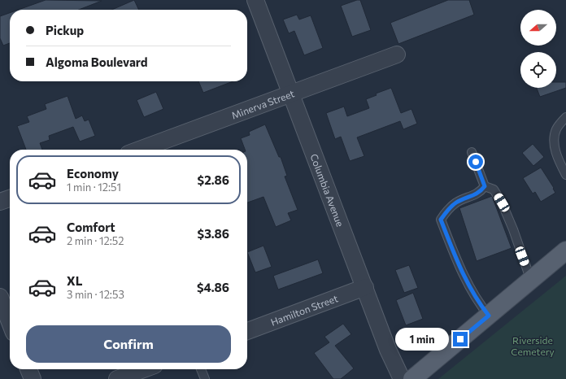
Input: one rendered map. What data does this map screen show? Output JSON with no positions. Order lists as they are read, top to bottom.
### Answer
{
  "streets": {
    "street": ["Minerva Street", "Columbia Avenue", "Hamilton Street"]
  },
  "crossings": [
    ["Minerva Street", "Columbia Avenue"],
    ["Columbia Avenue", "Hamilton Street"]
  ],
  "parks": ["Riverside Cemetery"],
  "north": "left",
  "page": {
    "banner": ["Pickup", "Algoma Boulevard"],
    "list": [
      {
        "name": "Economy",
        "note": "1 min · 12:51",
        "value": "$2.86"
      },
      {
        "name": "Comfort",
        "note": "2 min · 12:52",
        "value": "$3.86"
      },
      {
        "name": "XL",
        "note": "3 min · 12:53",
        "value": "$4.86"
      }
    ],
    "buttons": "Confirm",
    "bubble": "1 min"
  }
}
